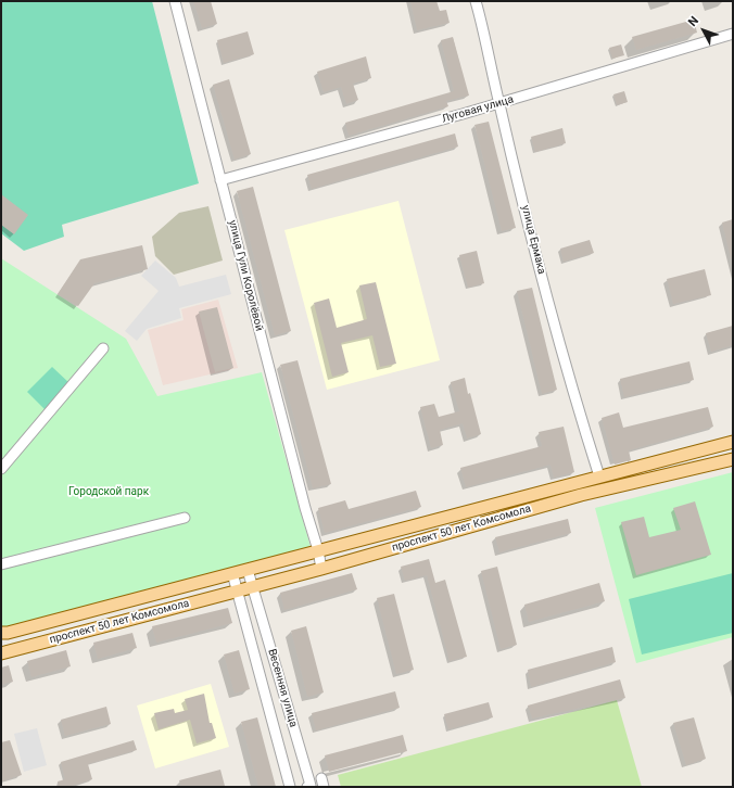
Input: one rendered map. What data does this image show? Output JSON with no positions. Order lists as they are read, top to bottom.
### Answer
{
  "streets": {
    "main road": ["проспект 50 лет Комсомола"],
    "street": [
      "Луговая улица",
      "улица Ермака",
      "улица Гули Королёвой",
      "Весенняя улица"
    ]
  },
  "crossings": [
    ["Луговая улица", "улица Ермака"],
    ["Луговая улица", "улица Гули Королёвой"],
    ["улица Ермака", "проспект 50 лет Комсомола"],
    ["улица Гули Королёвой", "проспект 50 лет Комсомола"],
    ["проспект 50 лет Комсомола", "Весенняя улица"]
  ],
  "parks": ["Городской парк"],
  "north": "top left"
}
